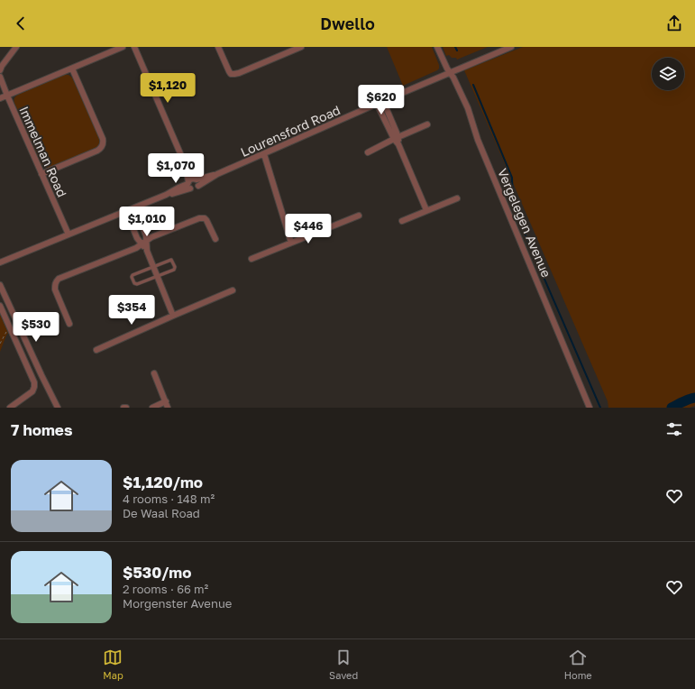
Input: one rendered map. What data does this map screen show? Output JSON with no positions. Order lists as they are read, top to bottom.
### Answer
{
  "streets": {
    "street": ["Lourensford Road", "Immelman Road", "Vergelegen Avenue"]
  },
  "crossings": [
    ["Lourensford Road", "Vergelegen Avenue"]
  ],
  "page": {
    "header": "Dwello",
    "price": [
      "$1,120",
      "$620",
      "$1,070",
      "$1,010",
      "$446",
      "$354",
      "$530"
    ],
    "heading": "7 homes",
    "list": [
      {
        "name": "$1,120/mo",
        "note": "4 rooms · 148 m² · De Waal Road"
      },
      {
        "name": "$530/mo",
        "note": "2 rooms · 66 m² · Morgenster Avenue"
      }
    ],
    "tabs": ["Map", "Saved", "Home"]
  }
}
